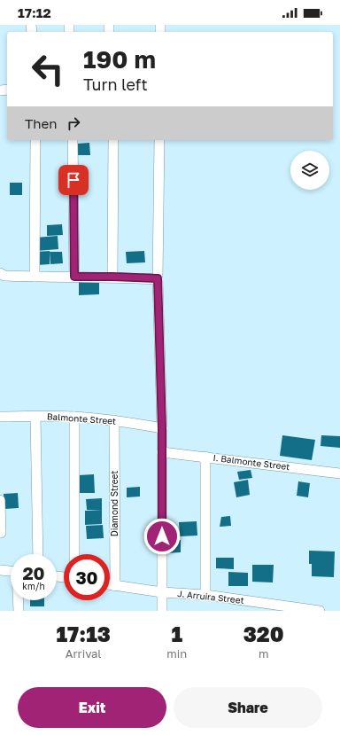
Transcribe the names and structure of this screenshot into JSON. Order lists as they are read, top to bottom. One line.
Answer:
{"streets":{"street":["Balmonte Street","I. Balmonte Street","Diamond Street","J. Arruira Street"]},"crossings":[["Balmonte Street","Diamond Street"],["Diamond Street","J. Arruira Street"]],"page":{"status":"17:12","turn":["190 m","Turn left"],"then":"Then","speed":"20 km/h","limit":"30","eta":["17:13","Arrival","1","min","320","m"],"buttons":["Exit","Share"]}}
